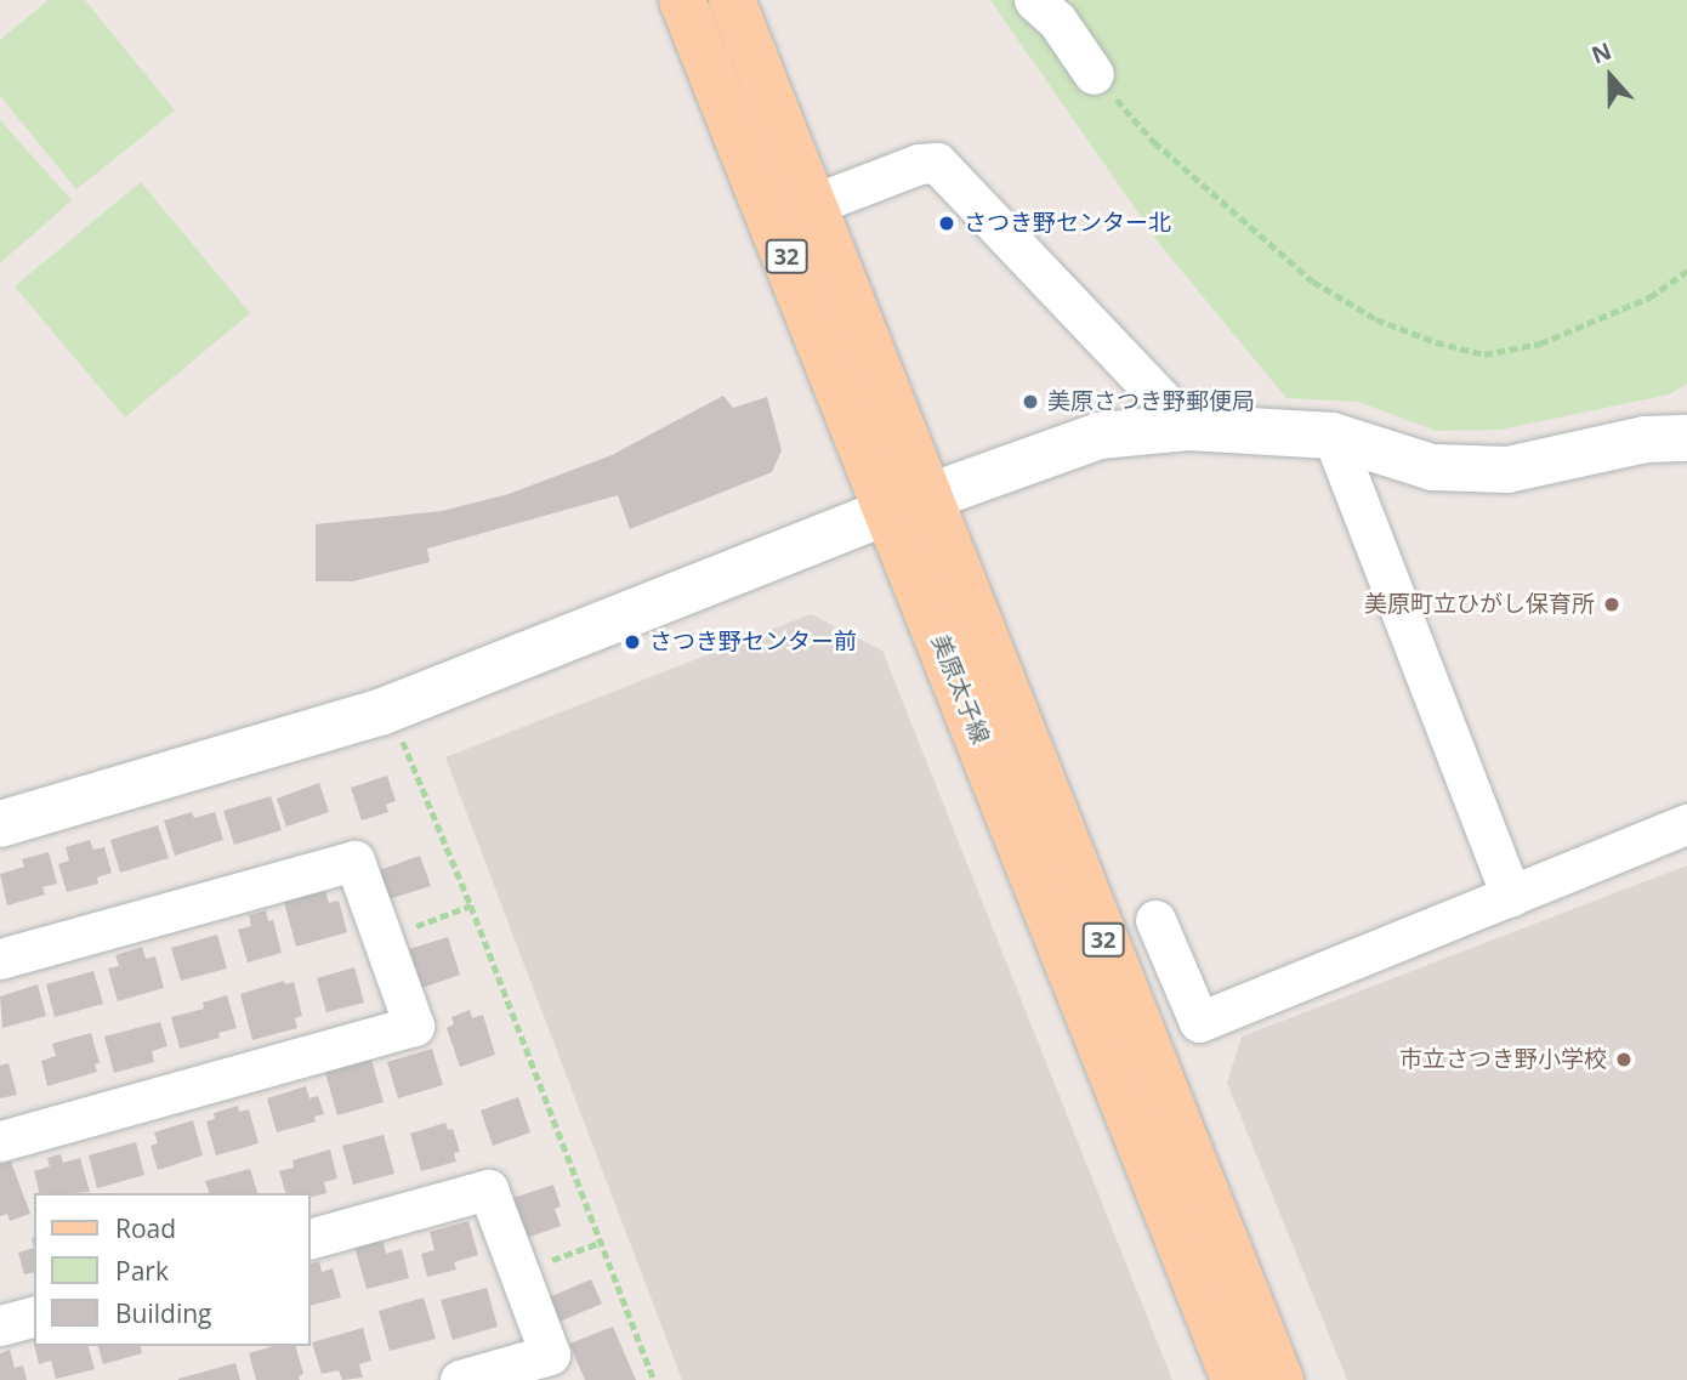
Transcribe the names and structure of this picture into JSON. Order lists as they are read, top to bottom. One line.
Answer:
{"streets":{"main road":["32","美原太子線"]},"places":["さつき野センター北","美原さつき野郵便局","美原町立ひがし保育所","さつき野センター前","市立さつき野小学校"],"legend":["Road","Park","Building"],"north":"top"}
